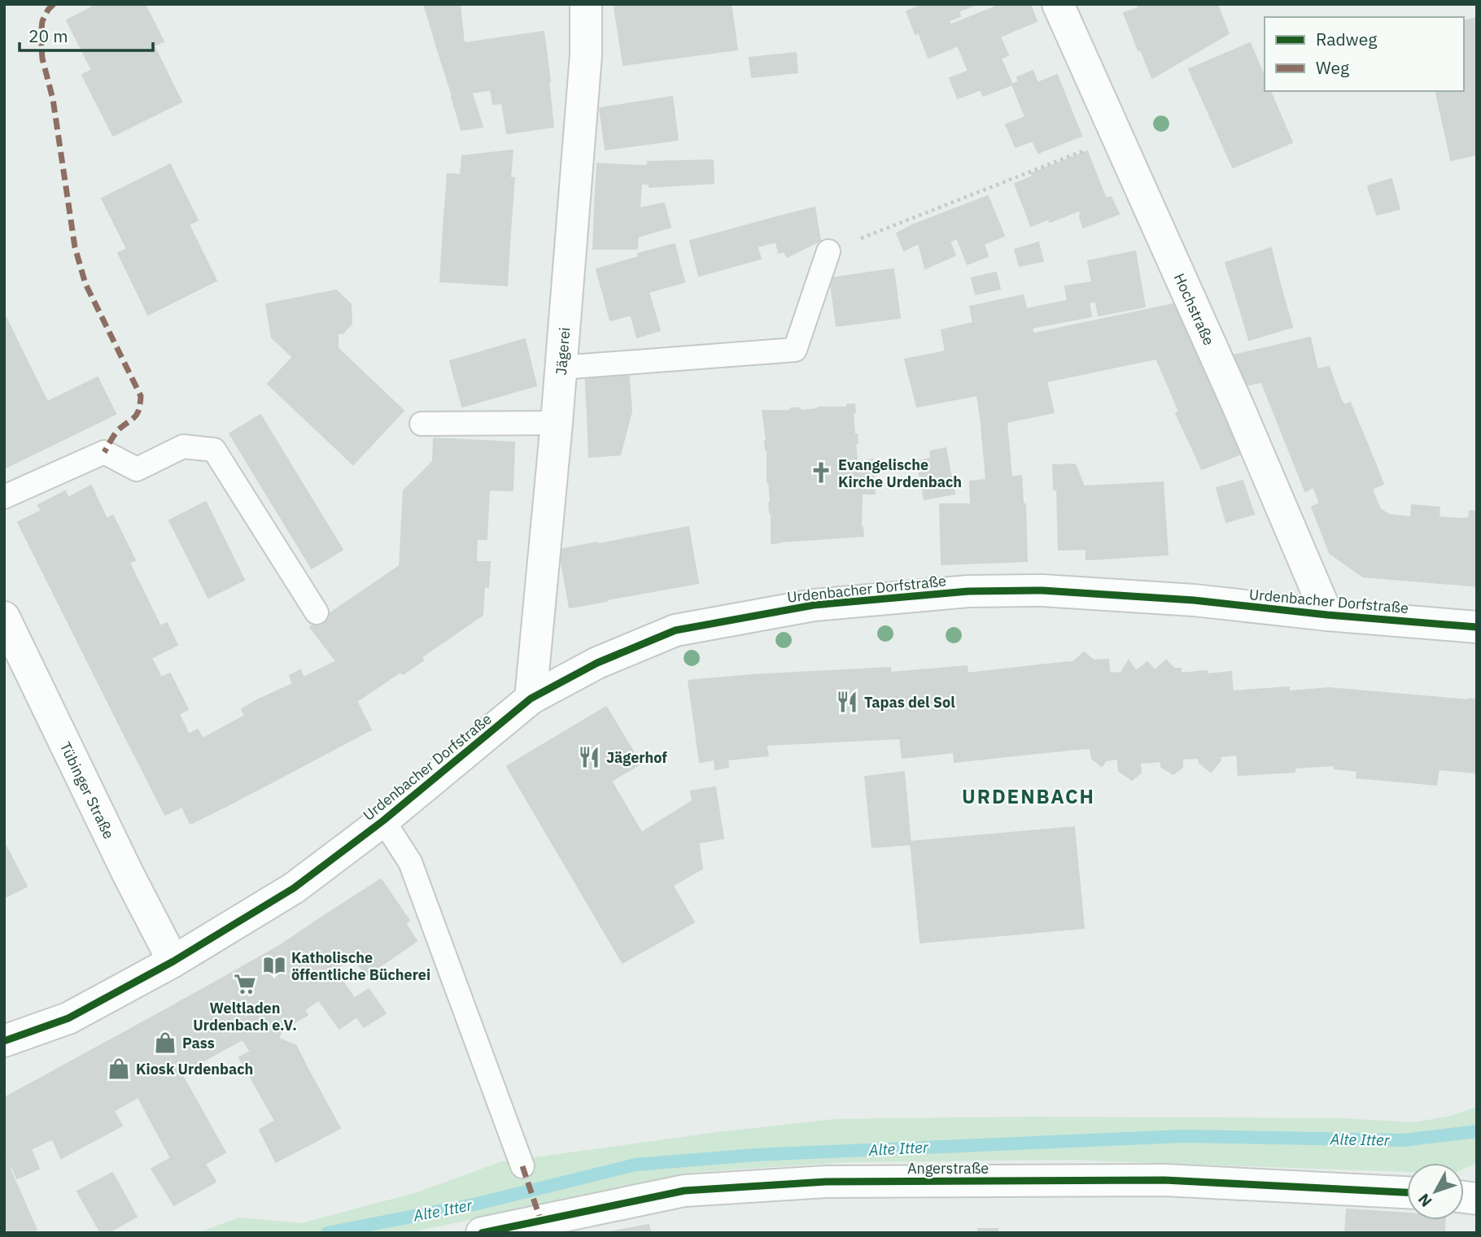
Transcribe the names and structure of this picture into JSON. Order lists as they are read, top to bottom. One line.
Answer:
{"streets":{"street":["Hochstraße","Jägerei","Urdenbacher Dorfstraße","Tübinger Straße","Angerstraße"]},"crossings":[["Hochstraße","Urdenbacher Dorfstraße"],["Jägerei","Urdenbacher Dorfstraße"],["Urdenbacher Dorfstraße","Tübinger Straße"]],"districts":["URDENBACH"],"water":["Alte Itter"],"places":{"church":["Evangelische Kirche Urdenbach"],"restaurant":["Tapas del Sol","Jägerhof"],"library":["Katholische öffentliche Bücherei"],"supermarket":["Weltladen Urdenbach e.V."],"shop":["Pass","Kiosk Urdenbach"]},"legend":["Radweg","Weg"],"scale_bar":"20 m","north":"bottom left"}
